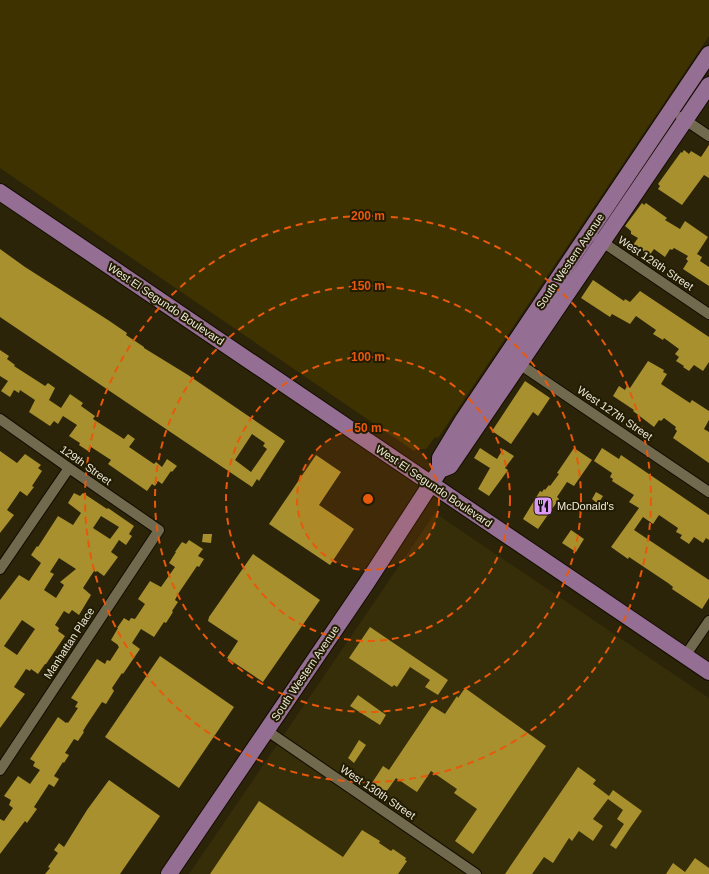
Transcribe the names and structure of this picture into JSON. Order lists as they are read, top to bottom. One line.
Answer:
{"streets":{"main road":["South Western Avenue","West El Segundo Boulevard"],"street":["West 126th Street","West 127th Street","129th Street","Manhattan Place","West 130th Street"]},"crossings":[["South Western Avenue","West 126th Street"],["South Western Avenue","West El Segundo Boulevard"],["South Western Avenue","West 127th Street"],["South Western Avenue","West 130th Street"],["129th Street","Manhattan Place"]],"places":{"restaurant":["McDonald's"]},"rings":["200 m","150 m","100 m","50 m"]}
